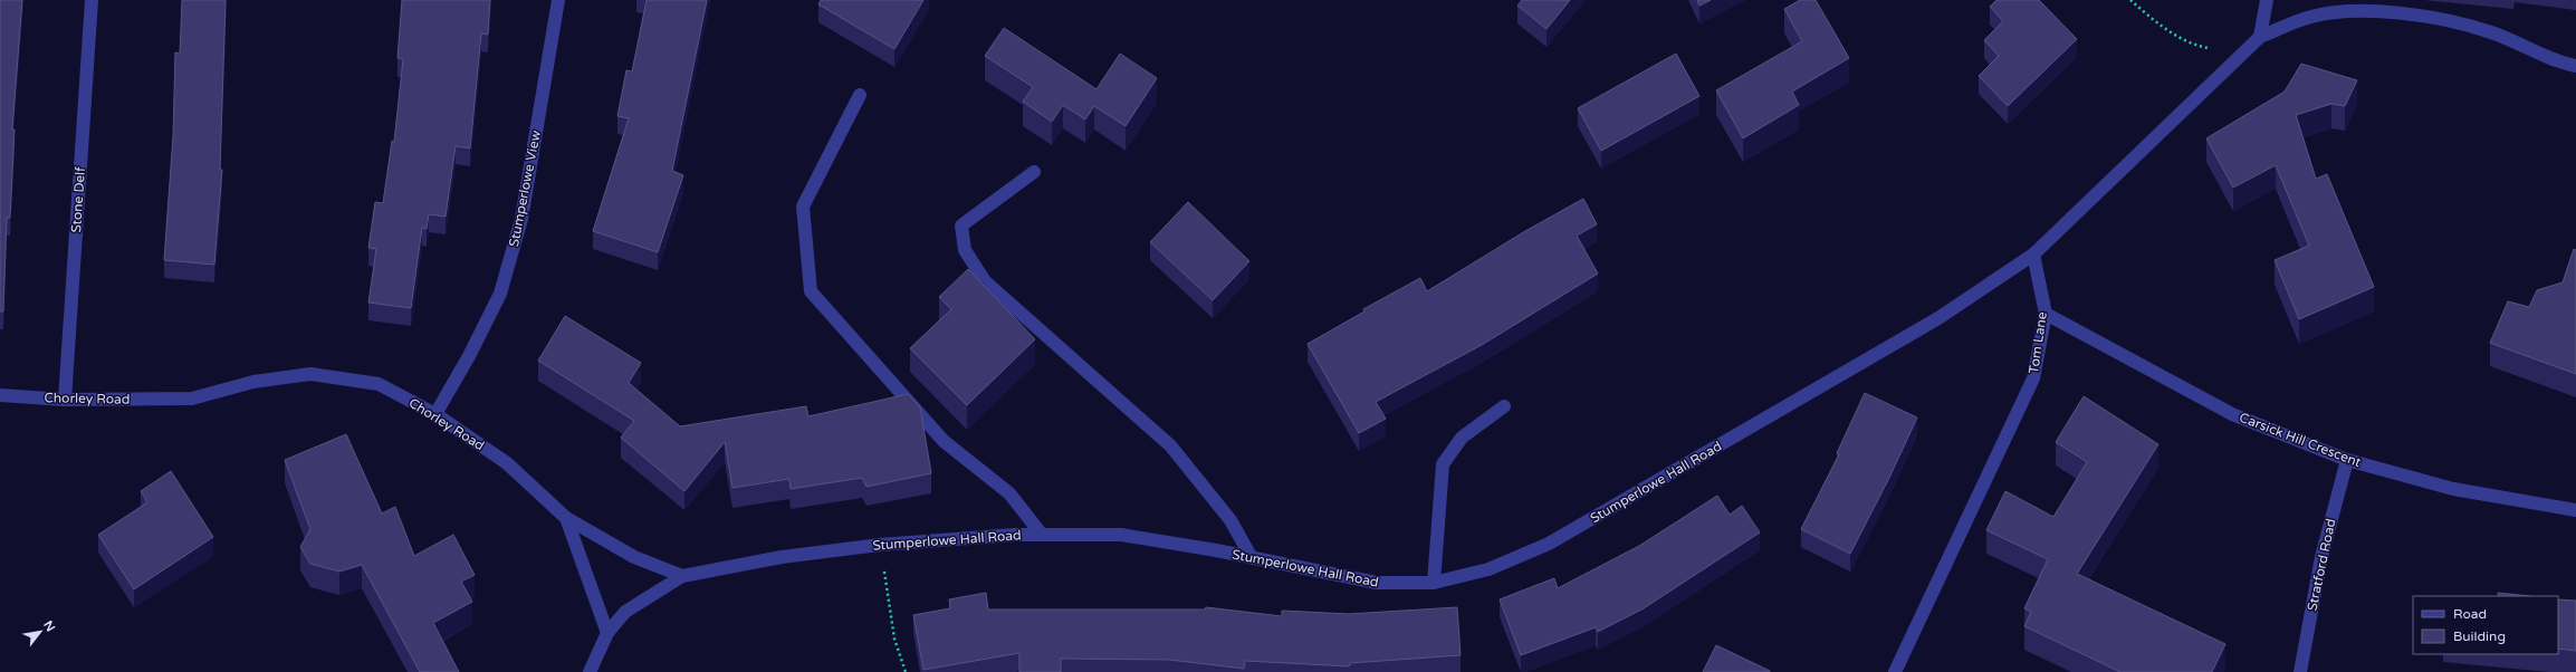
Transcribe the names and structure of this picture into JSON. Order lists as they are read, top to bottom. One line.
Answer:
{"streets":{"street":["Stumperlowe View","Stone Delf","Tom Lane","Chorley Road","Carsick Hill Crescent","Stumperlowe Hall Road","Stratford Road"]},"crossings":[["Stumperlowe View","Chorley Road"],["Stone Delf","Chorley Road"],["Tom Lane","Carsick Hill Crescent"],["Tom Lane","Stumperlowe Hall Road"],["Chorley Road","Stumperlowe Hall Road"],["Carsick Hill Crescent","Stratford Road"]],"legend":["Road","Building"],"north":"top right"}
